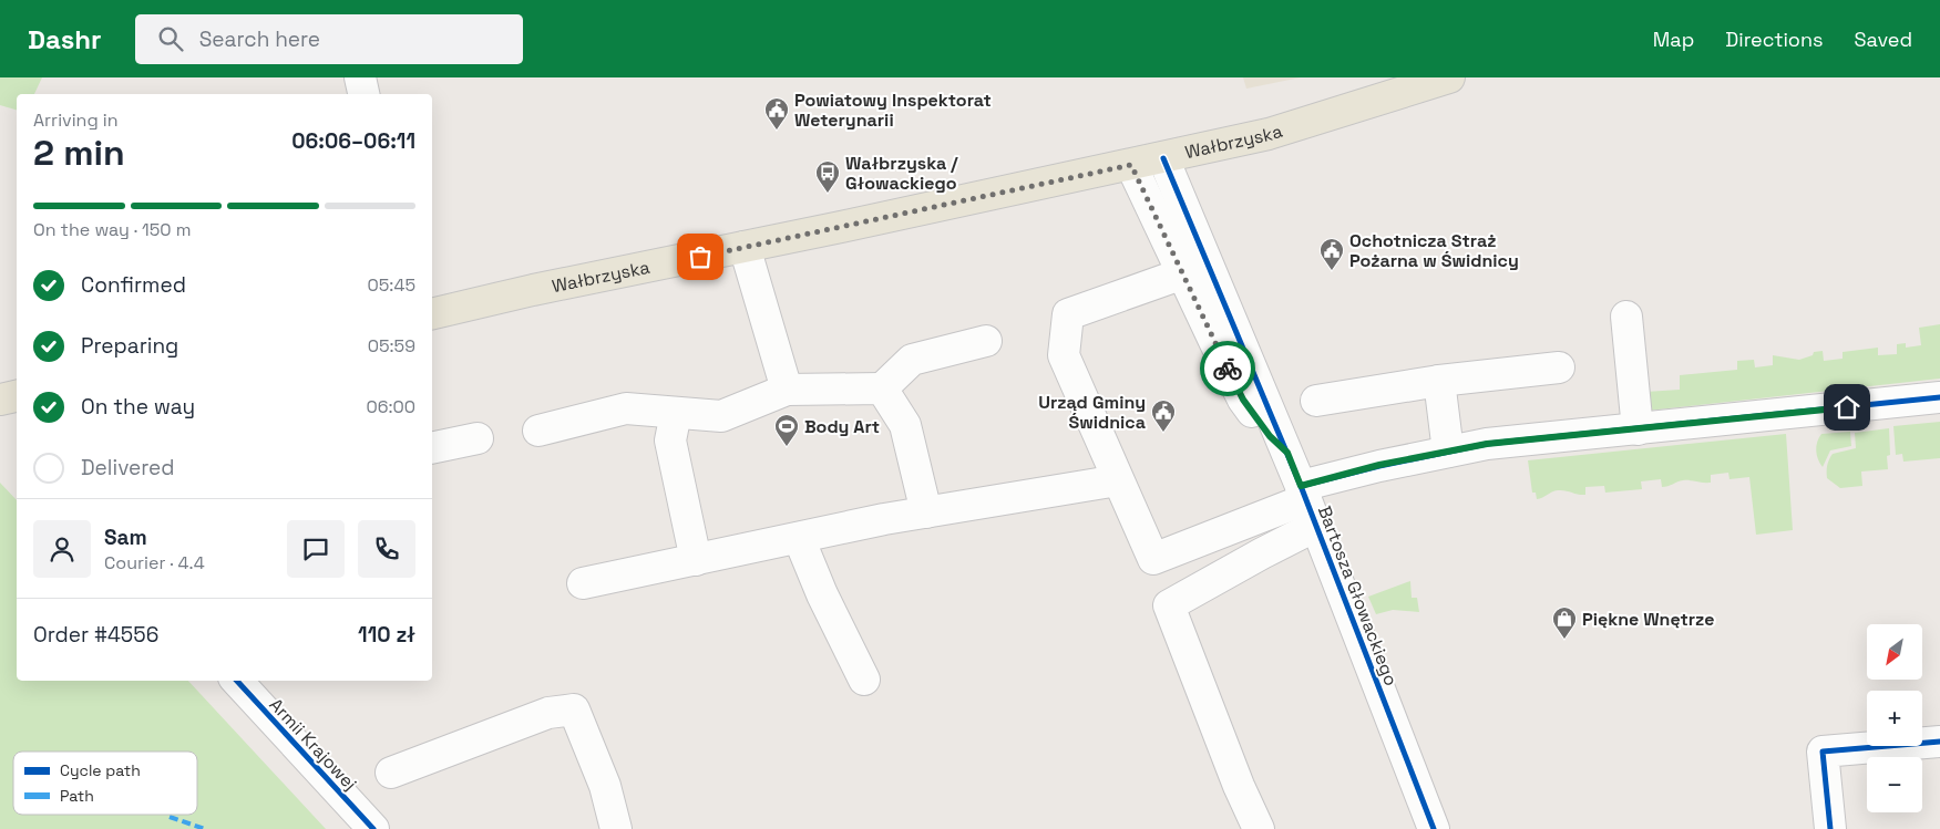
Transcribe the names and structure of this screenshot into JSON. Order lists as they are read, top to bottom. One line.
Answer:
{"streets":{"main road":["Wałbrzyska"],"street":["Bartosza Głowackiego","Armii Krajowej"]},"crossings":[["Wałbrzyska","Bartosza Głowackiego"]],"places":{"public building":["Powiatowy Inspektorat Weterynarii","Ochotnicza Straż Pożarna w Świdnicy","Urząd Gminy Świdnica"],"bus stop":["Wałbrzyska / Głowackiego"],"sports":["Body Art"],"shop":["Piękne Wnętrze"]},"legend":["Cycle path","Path"],"north":"bottom left","page":{"header":"Dashr","search":"Search here","nav":["Map","Directions","Saved"],"heading":["2 min","Arriving in","06:06–06:11"],"panel":["Sam","Courier · 4.4","Order #4556","110 zł"],"bar":"On the way · 150 m","list":[["Confirmed","05:45"],["Preparing","05:59"],["On the way","06:00"],"Delivered"],"map_buttons":["+","−"]}}
